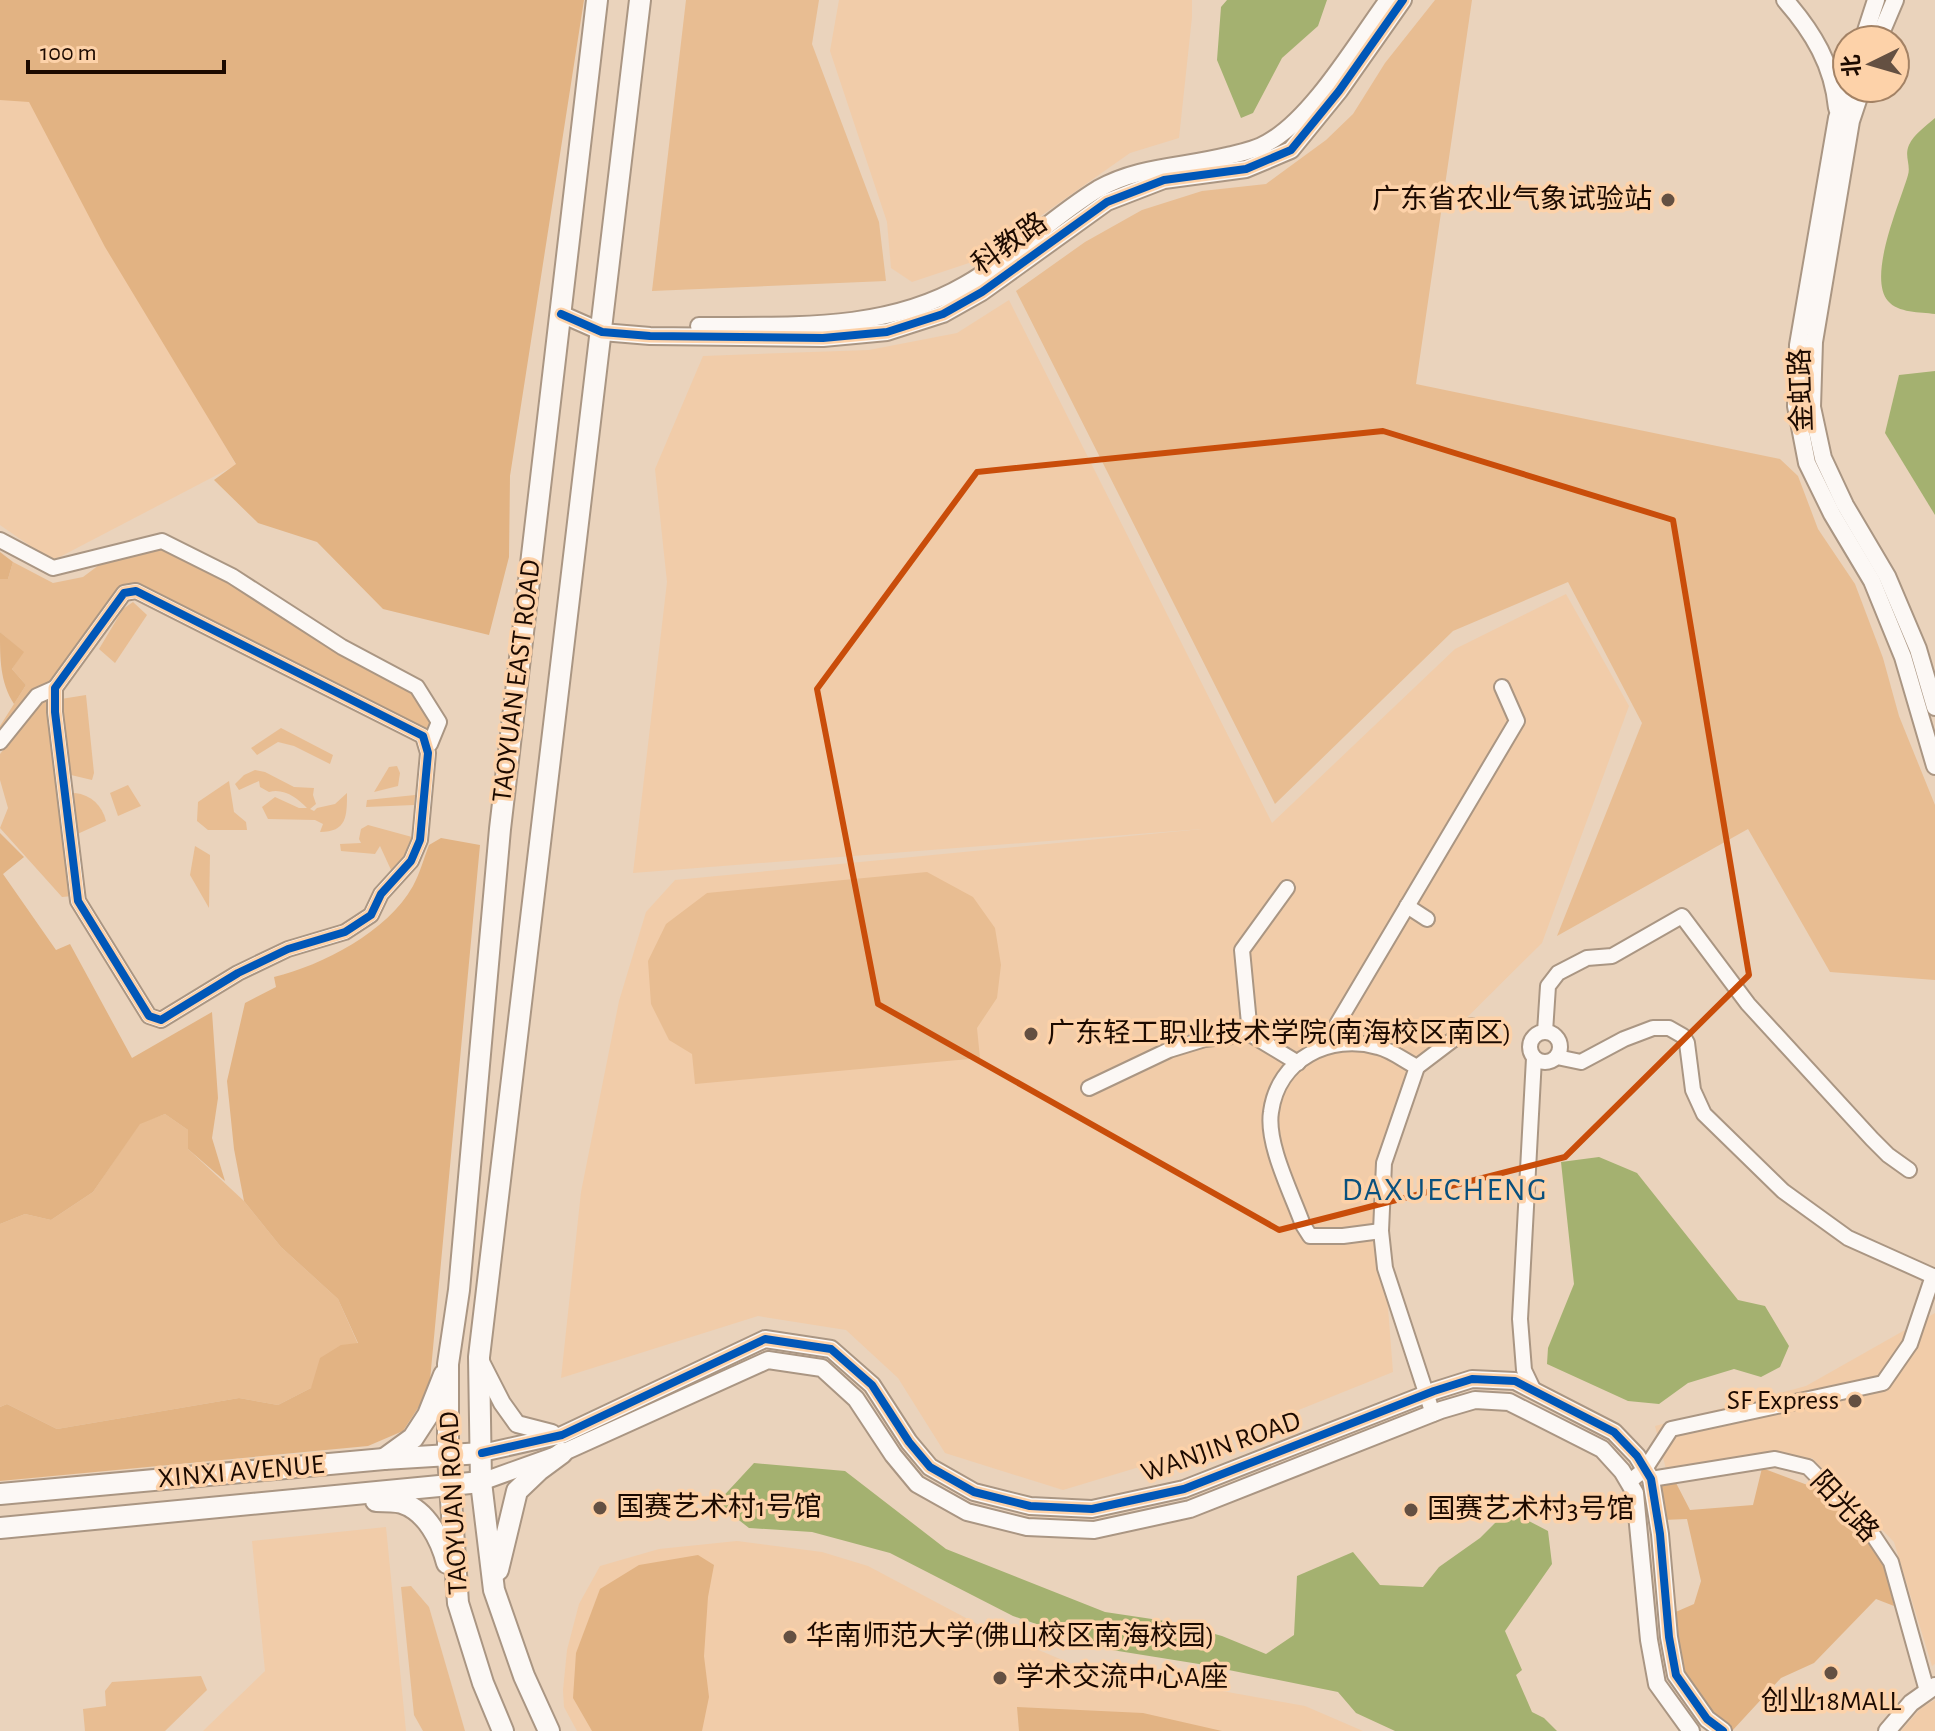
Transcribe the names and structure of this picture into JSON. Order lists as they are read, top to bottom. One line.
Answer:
{"streets":{"main road":["TAOYUAN EAST ROAD","XINXI AVENUE","TAOYUAN ROAD"],"street":["科教路","金虹路","WANJIN ROAD","阳光路"]},"crossings":[["科教路","TAOYUAN EAST ROAD"],["TAOYUAN EAST ROAD","TAOYUAN ROAD"],["WANJIN ROAD","XINXI AVENUE"],["WANJIN ROAD","TAOYUAN ROAD"],["WANJIN ROAD","阳光路"],["XINXI AVENUE","TAOYUAN ROAD"]],"districts":["DAXUECHENG"],"places":["广东省农业气象试验站","广东轻工职业技术学院(南海校区南区)","SF Express","国赛艺术村1号馆","国赛艺术村3号馆","华南师范大学(佛山校区南海校园)","创业18MALL","学术交流中心A座"],"scale_bar":"100 m","north":"left"}
